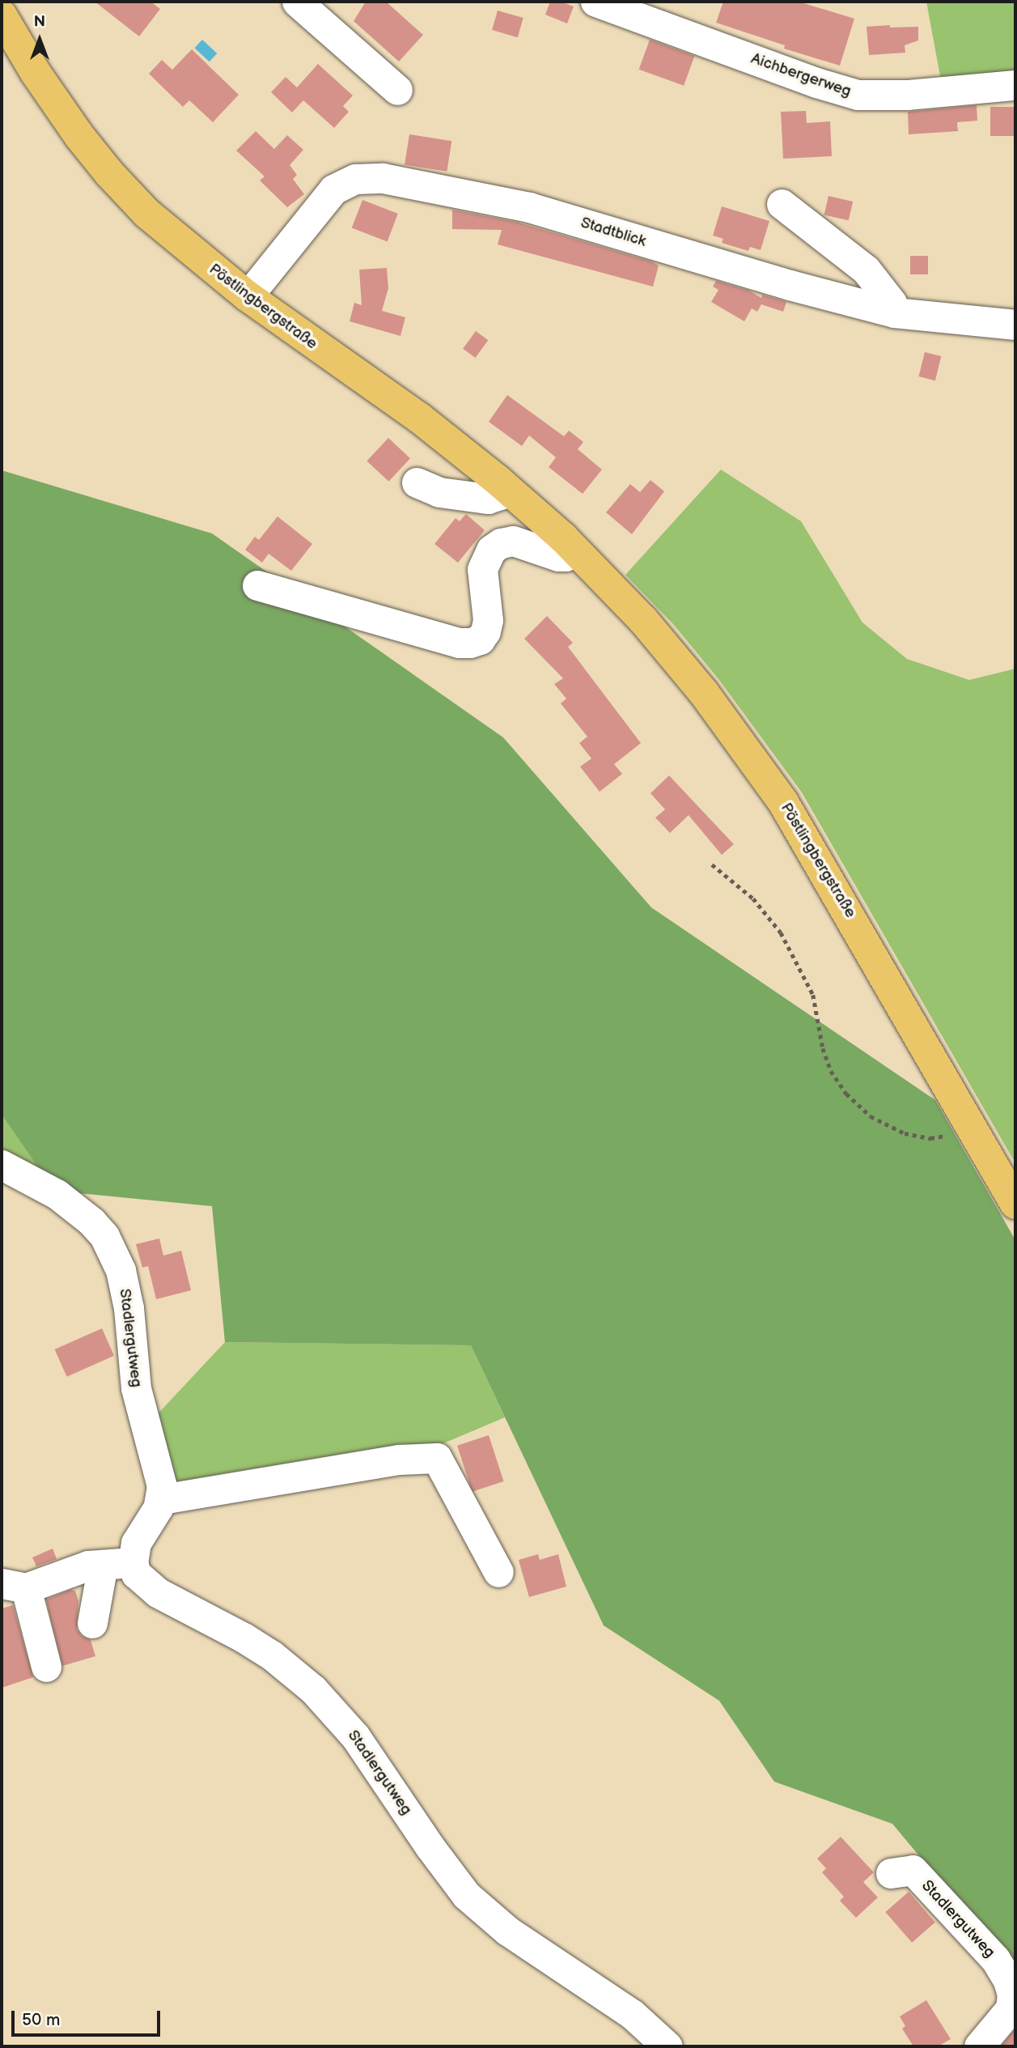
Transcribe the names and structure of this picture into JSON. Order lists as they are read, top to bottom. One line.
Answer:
{"streets":{"main road":["Pöstlingbergstraße"],"street":["Aichbergerweg","Stadtblick","Stadlergutweg"]},"crossings":[["Stadtblick","Pöstlingbergstraße"]],"scale_bar":"50 m","north":"top"}
